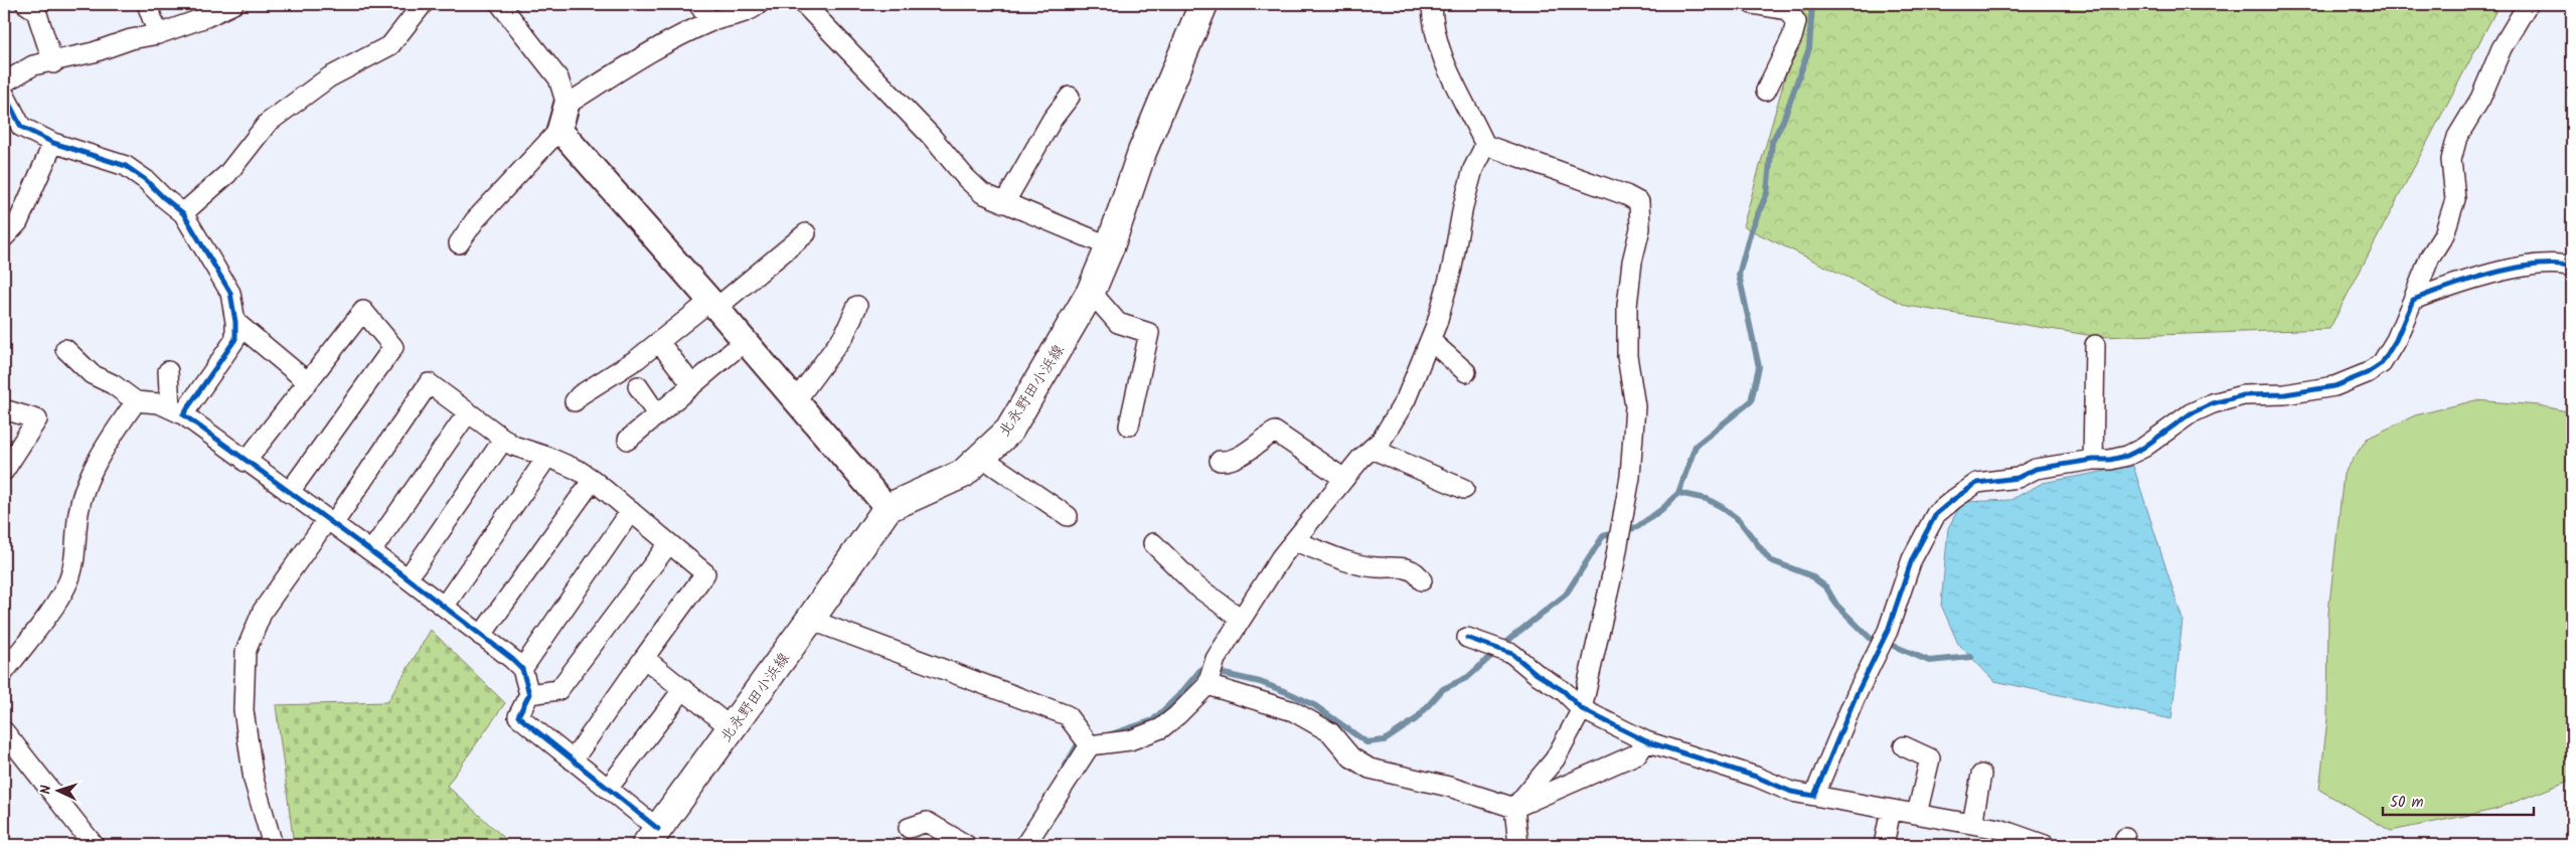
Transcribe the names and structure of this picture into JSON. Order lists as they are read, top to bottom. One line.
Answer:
{"streets":{"main road":["北永野田小浜線"]},"scale_bar":"50 m","north":"left"}
